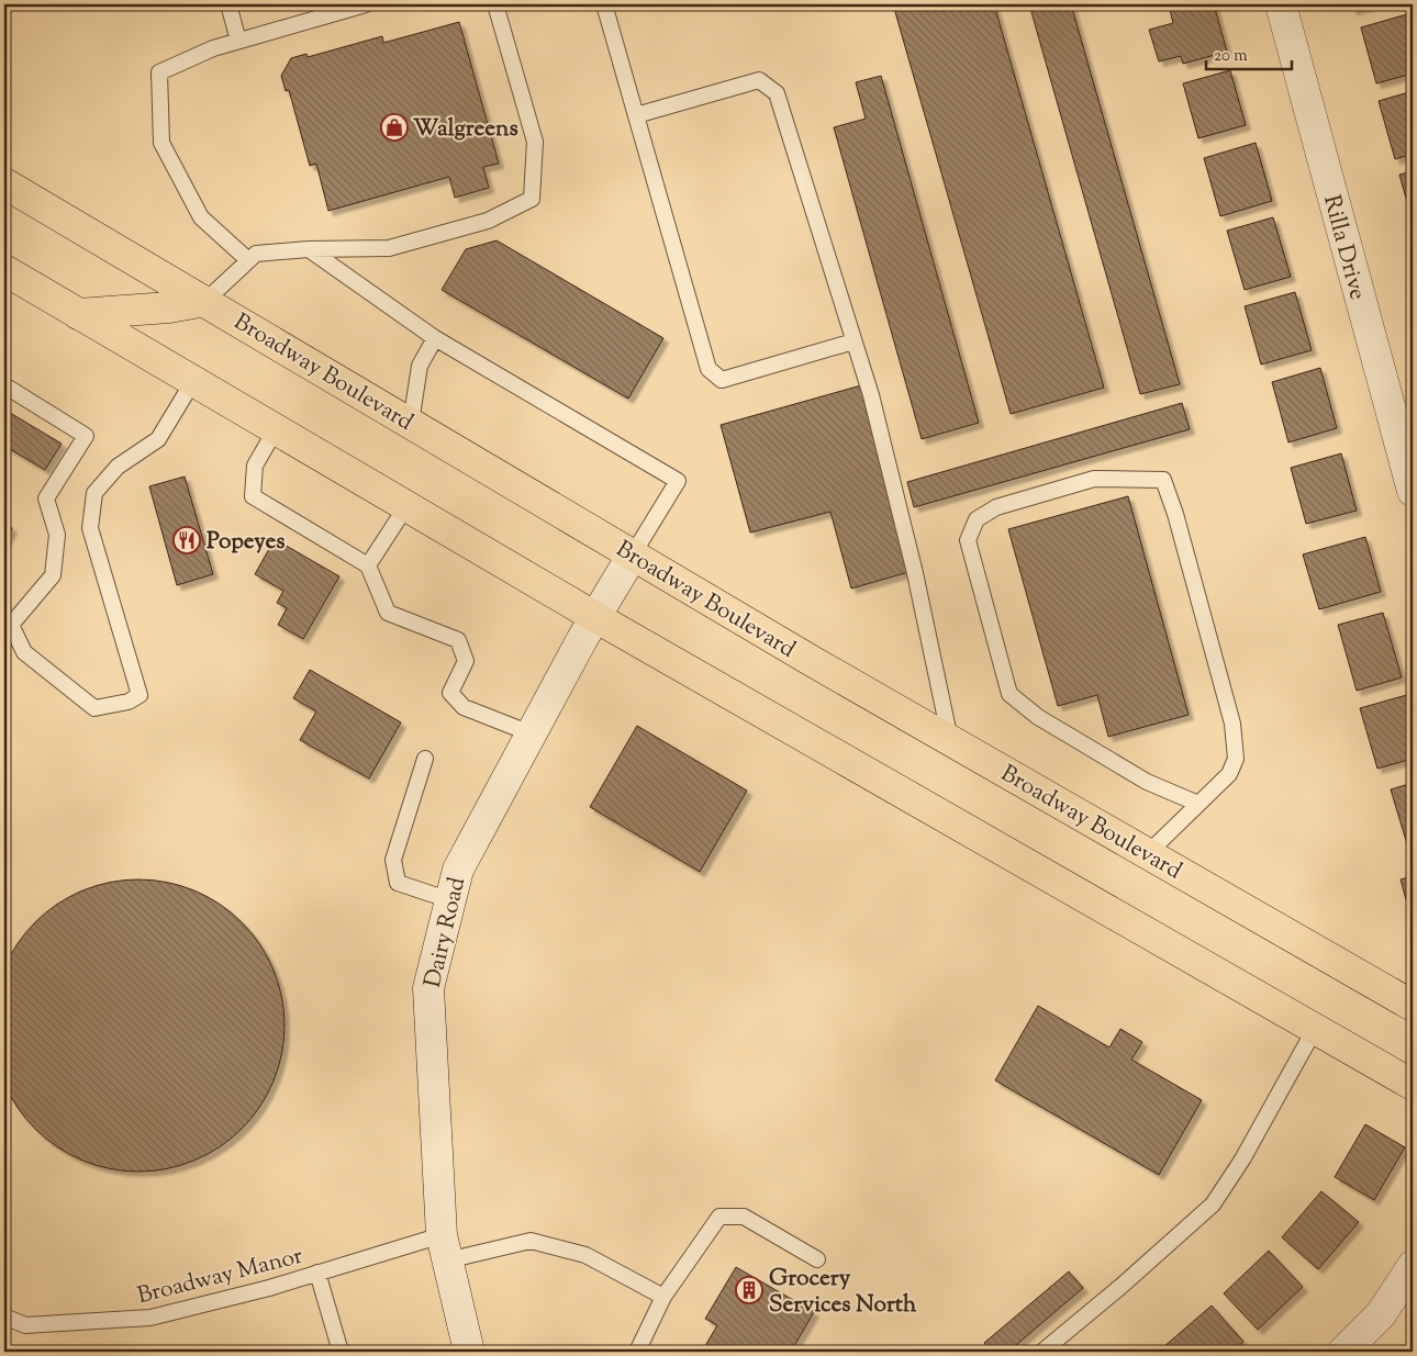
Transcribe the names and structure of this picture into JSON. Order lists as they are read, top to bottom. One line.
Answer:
{"streets":{"main road":["Broadway Boulevard"],"street":["Rilla Drive","Dairy Road"],"lane":["Broadway Manor"]},"crossings":[["Broadway Boulevard","Dairy Road"],["Dairy Road","Broadway Manor"]],"places":{"shop":["Walgreens"],"restaurant":["Popeyes"],"building":["Grocery Services North"]},"scale_bar":"20 m"}
